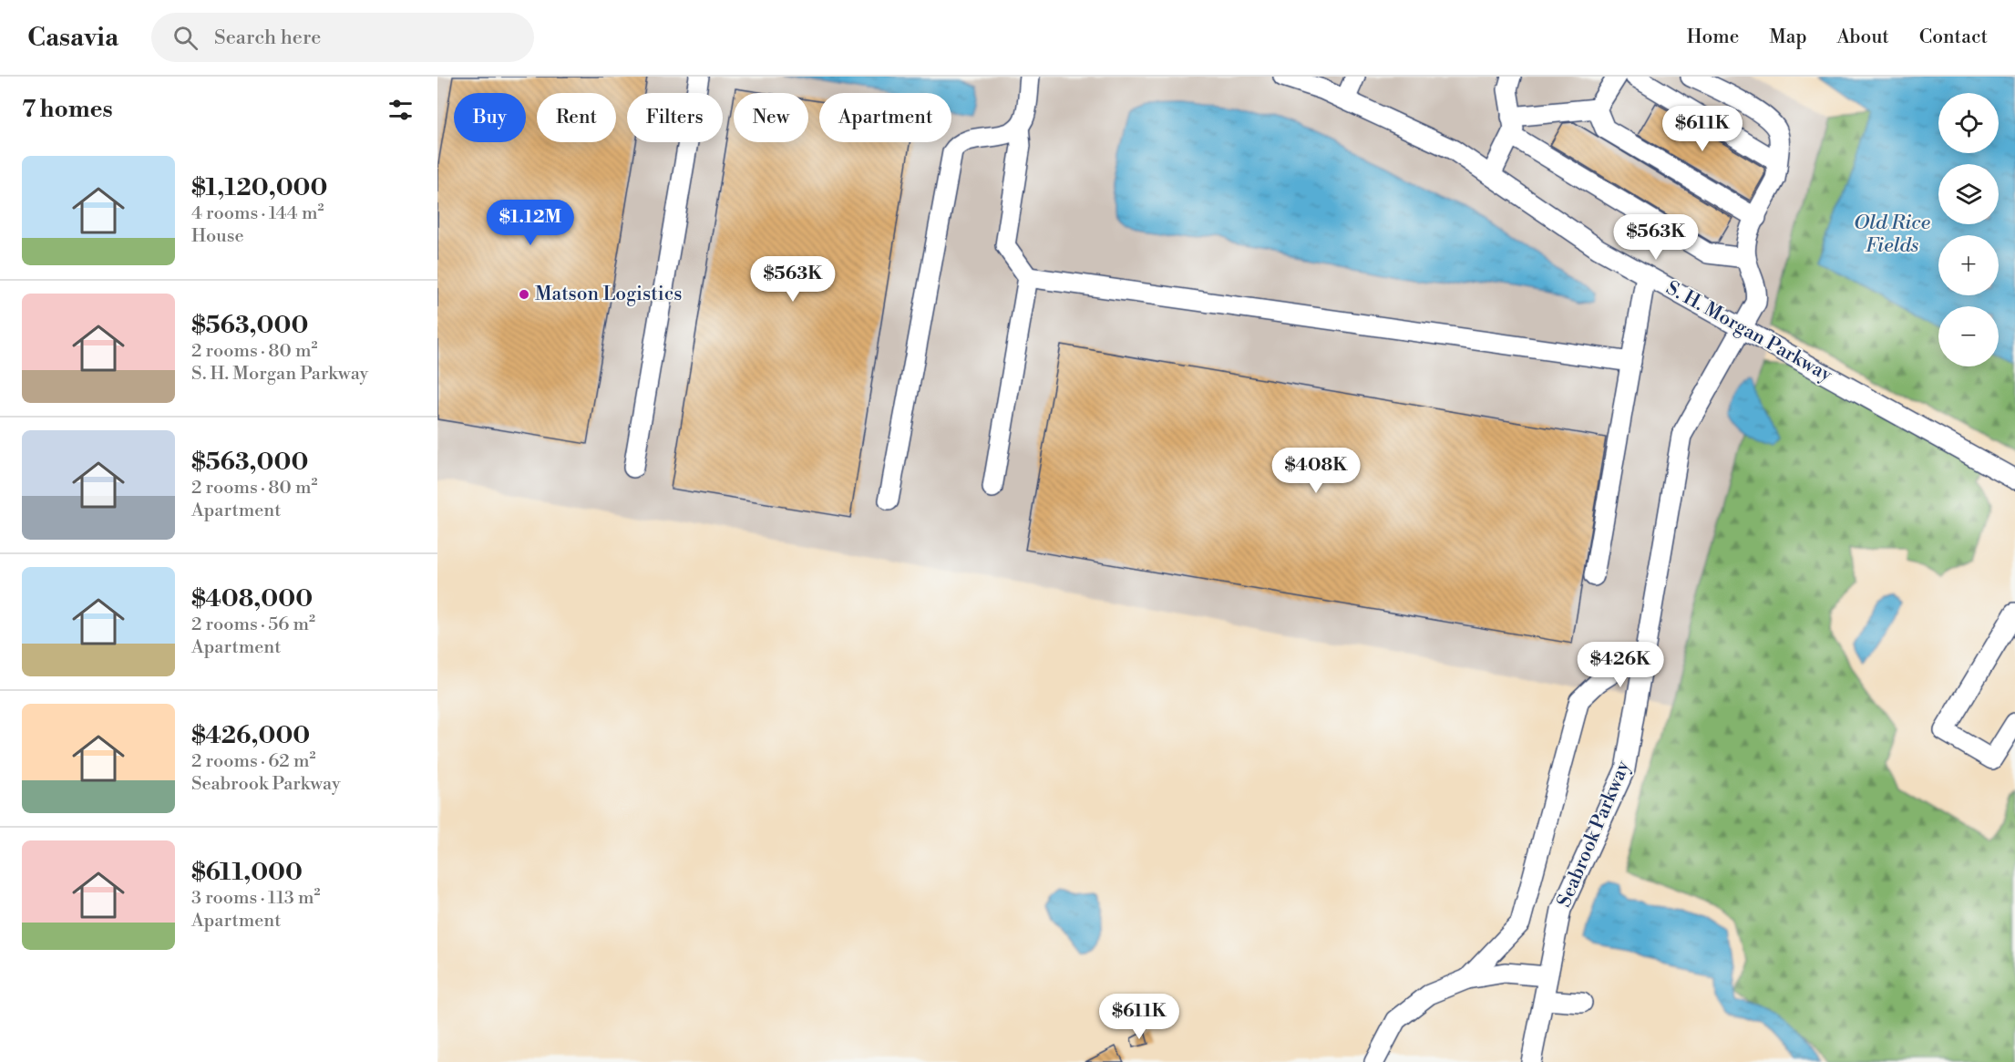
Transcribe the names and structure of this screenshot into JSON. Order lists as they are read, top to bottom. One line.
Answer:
{"streets":{"street":["S. H. Morgan Parkway","Seabrook Parkway"]},"crossings":[["S. H. Morgan Parkway","Seabrook Parkway"]],"water":["Old Rice Fields"],"places":["Matson Logistics"],"page":{"header":"Casavia","search":"Search here","nav":["Home","Map","About","Contact"],"heading":"7 homes","map_buttons":["+","−"],"chip":["Buy","Rent","Filters","New","Apartment"],"price":["$611K","$1.12M","$563K","$563K","$408K","$426K","$611K"],"list":[{"name":"$1,120,000","note":"4 rooms · 144 m² · House"},{"name":"$563,000","note":"2 rooms · 80 m² · S. H. Morgan Parkway"},{"name":"$563,000","note":"2 rooms · 80 m² · Apartment"},{"name":"$408,000","note":"2 rooms · 56 m² · Apartment"},{"name":"$426,000","note":"2 rooms · 62 m² · Seabrook Parkway"},{"name":"$611,000","note":"3 rooms · 113 m² · Apartment"}]}}
